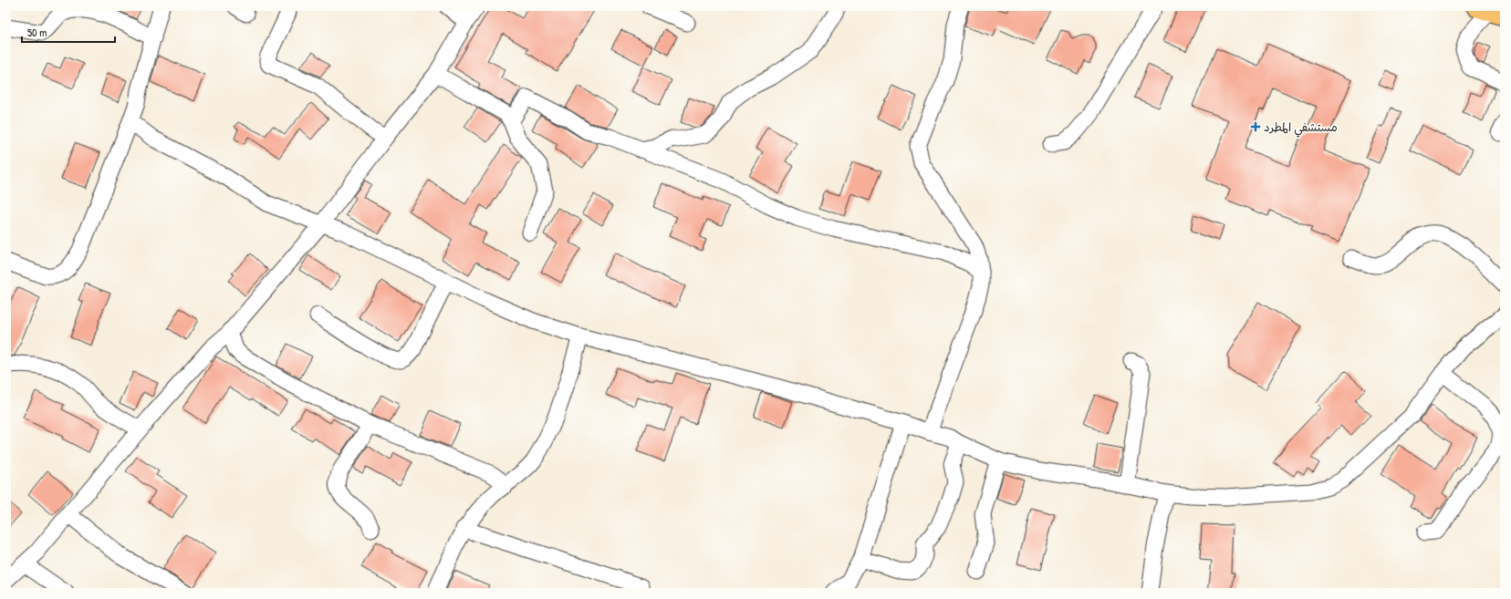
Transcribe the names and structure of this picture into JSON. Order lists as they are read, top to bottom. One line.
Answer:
{"places":{"health":["مستشفي المطرد"]},"scale_bar":"50 m"}
